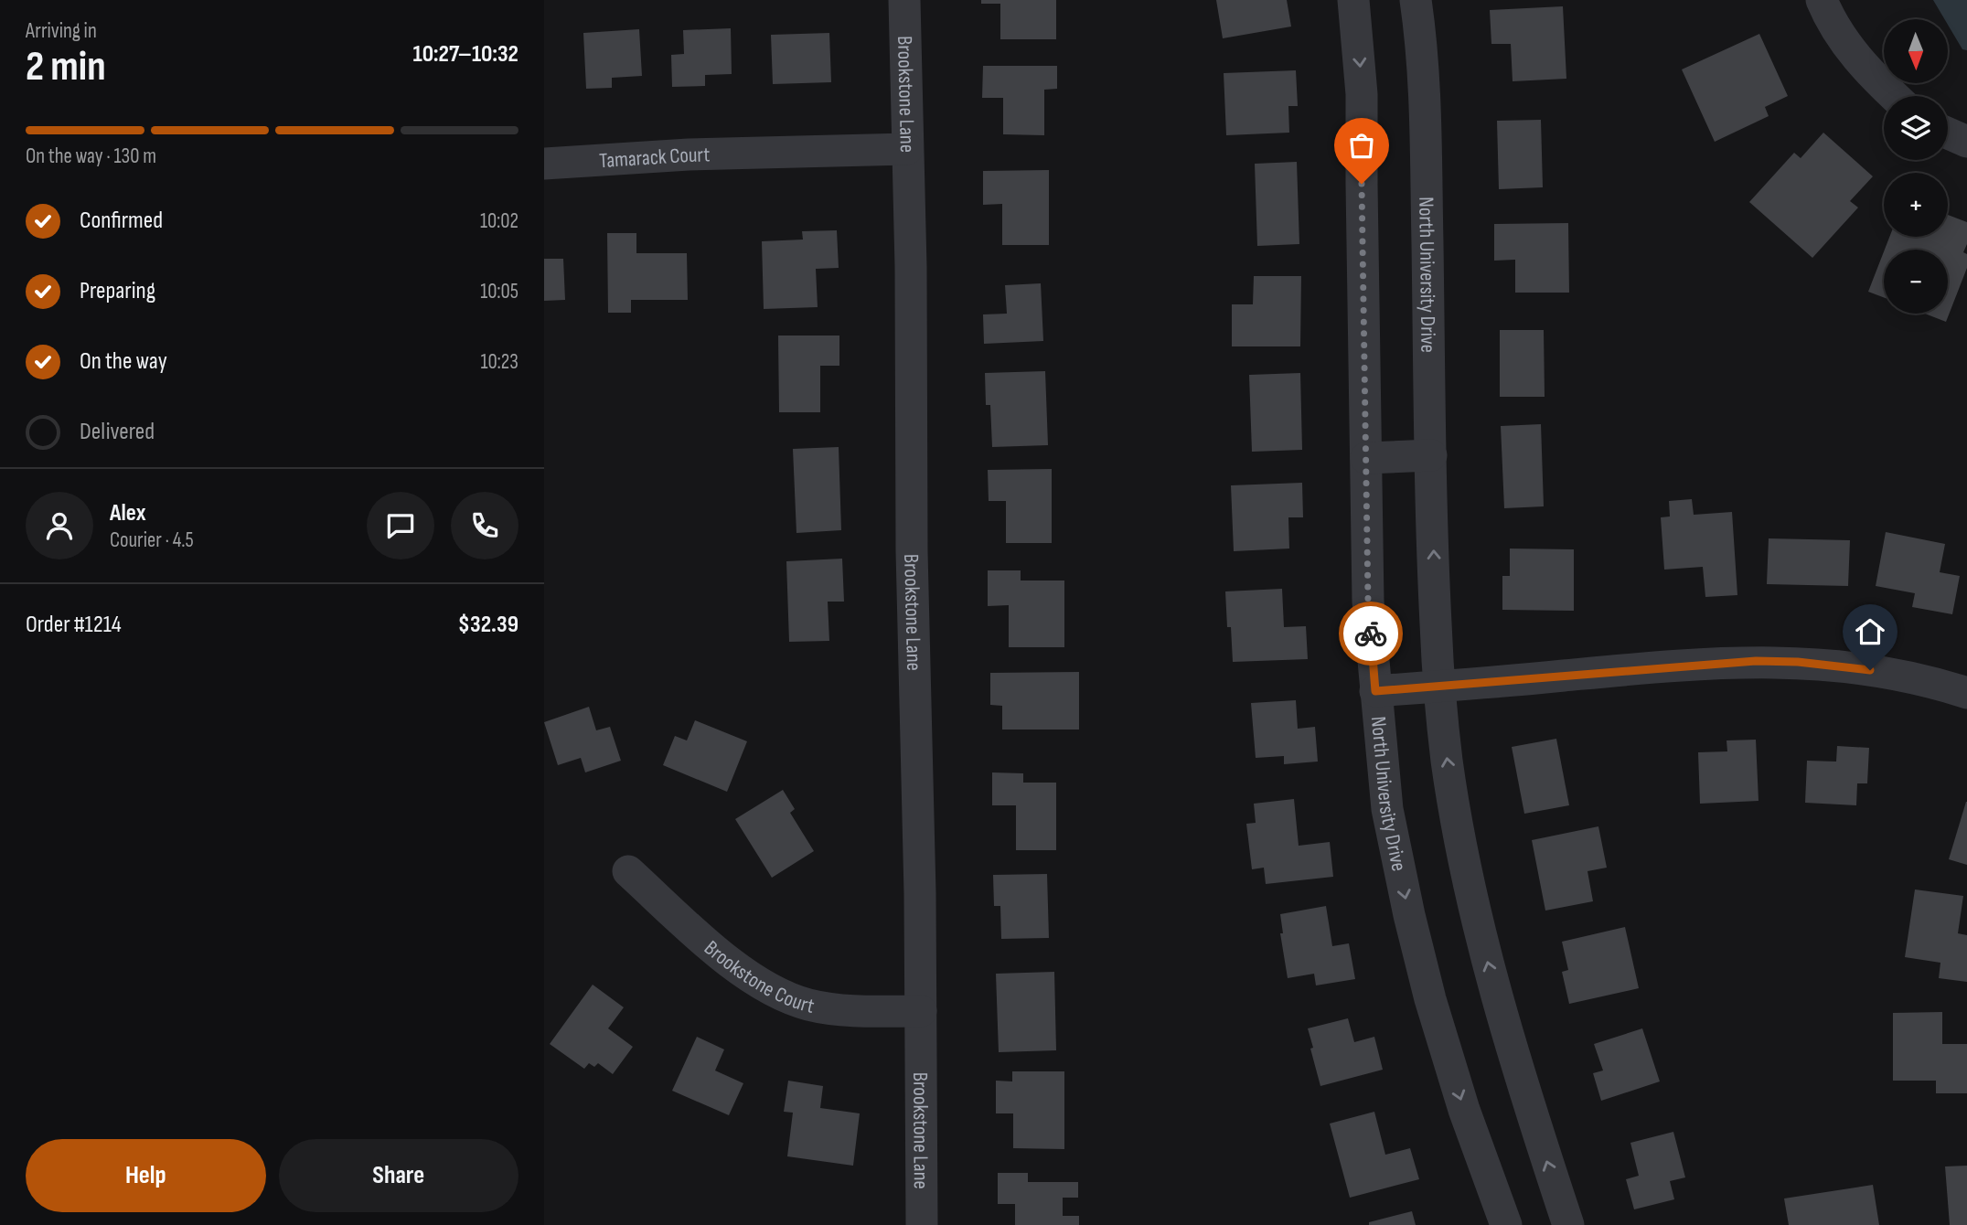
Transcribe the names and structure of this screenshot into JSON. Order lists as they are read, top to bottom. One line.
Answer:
{"streets":{"street":["Brookstone Lane","Tamarack Court","North University Drive","Brookstone Court"]},"crossings":[["Brookstone Lane","Tamarack Court"],["Brookstone Lane","Brookstone Court"]],"north":"bottom","page":{"heading":["2 min","Arriving in","10:27–10:32"],"panel":["Alex","Courier · 4.5","Order #1214","$32.39"],"map_buttons":["+","−"],"bar":"On the way · 130 m","list":[["Confirmed","10:02"],["Preparing","10:05"],["On the way","10:23"],"Delivered"],"buttons":["Help","Share"]}}
